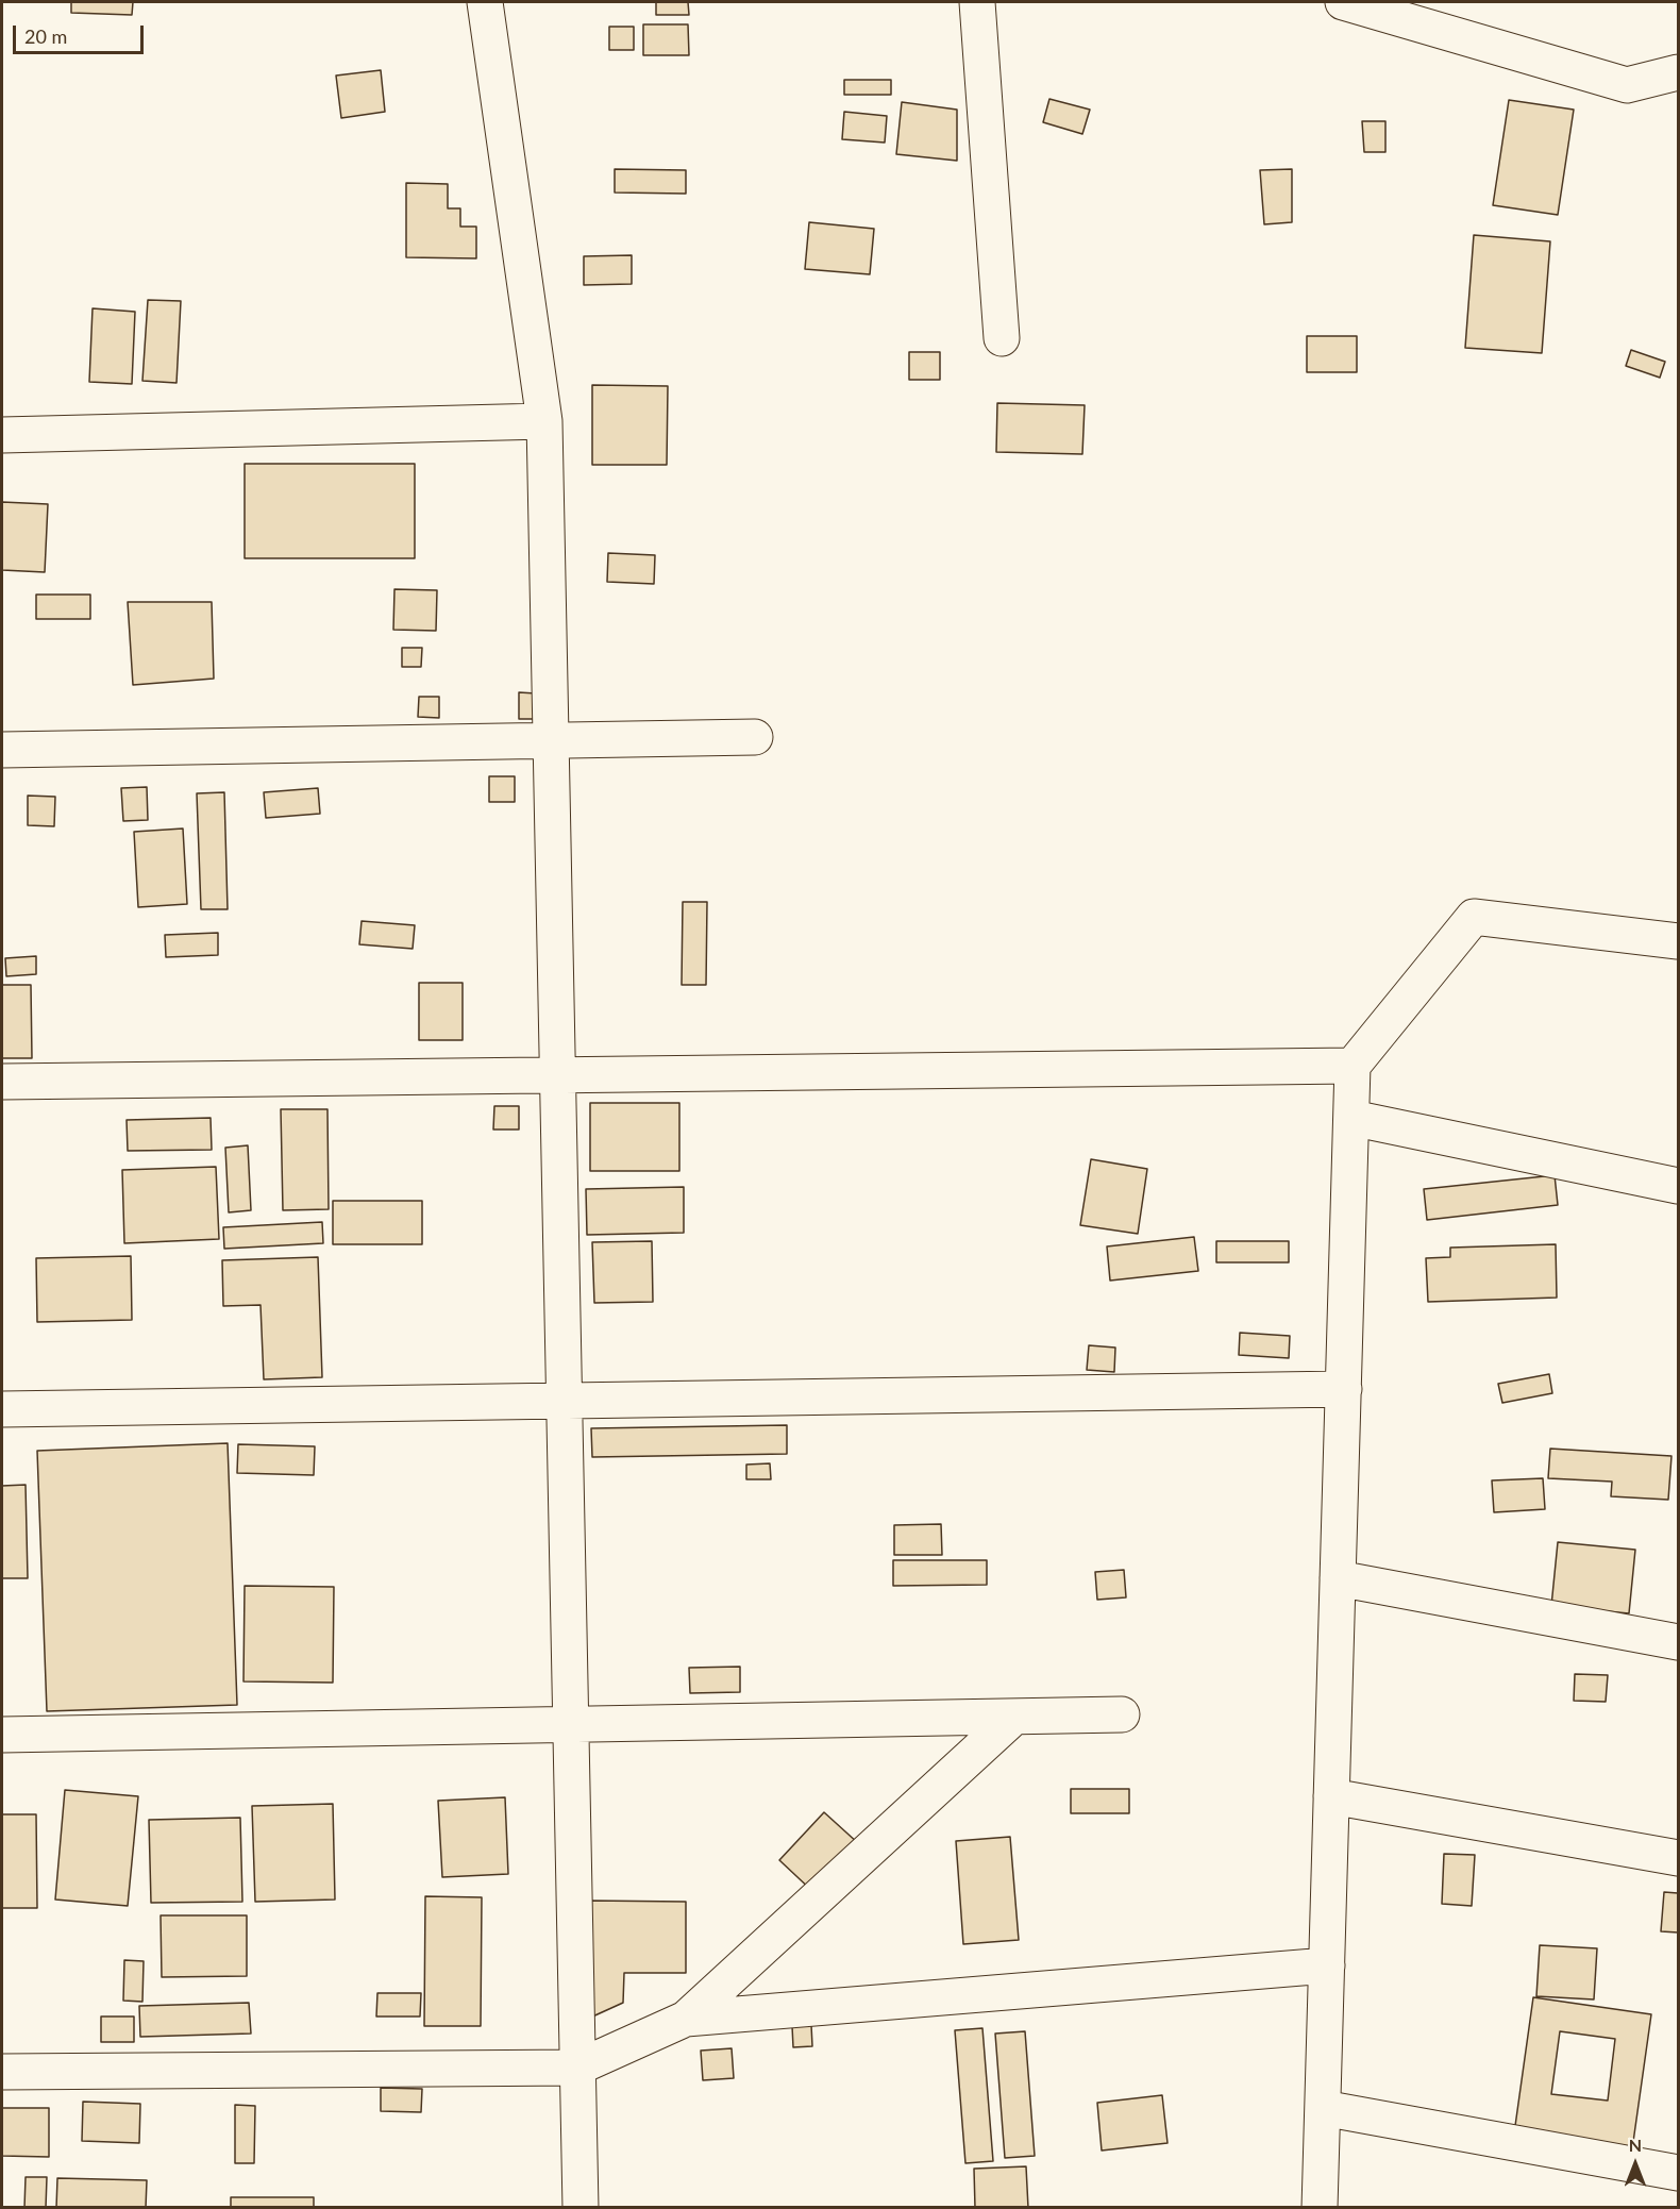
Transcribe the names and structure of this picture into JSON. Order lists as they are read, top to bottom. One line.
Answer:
{"scale_bar":"20 m","north":"top"}
